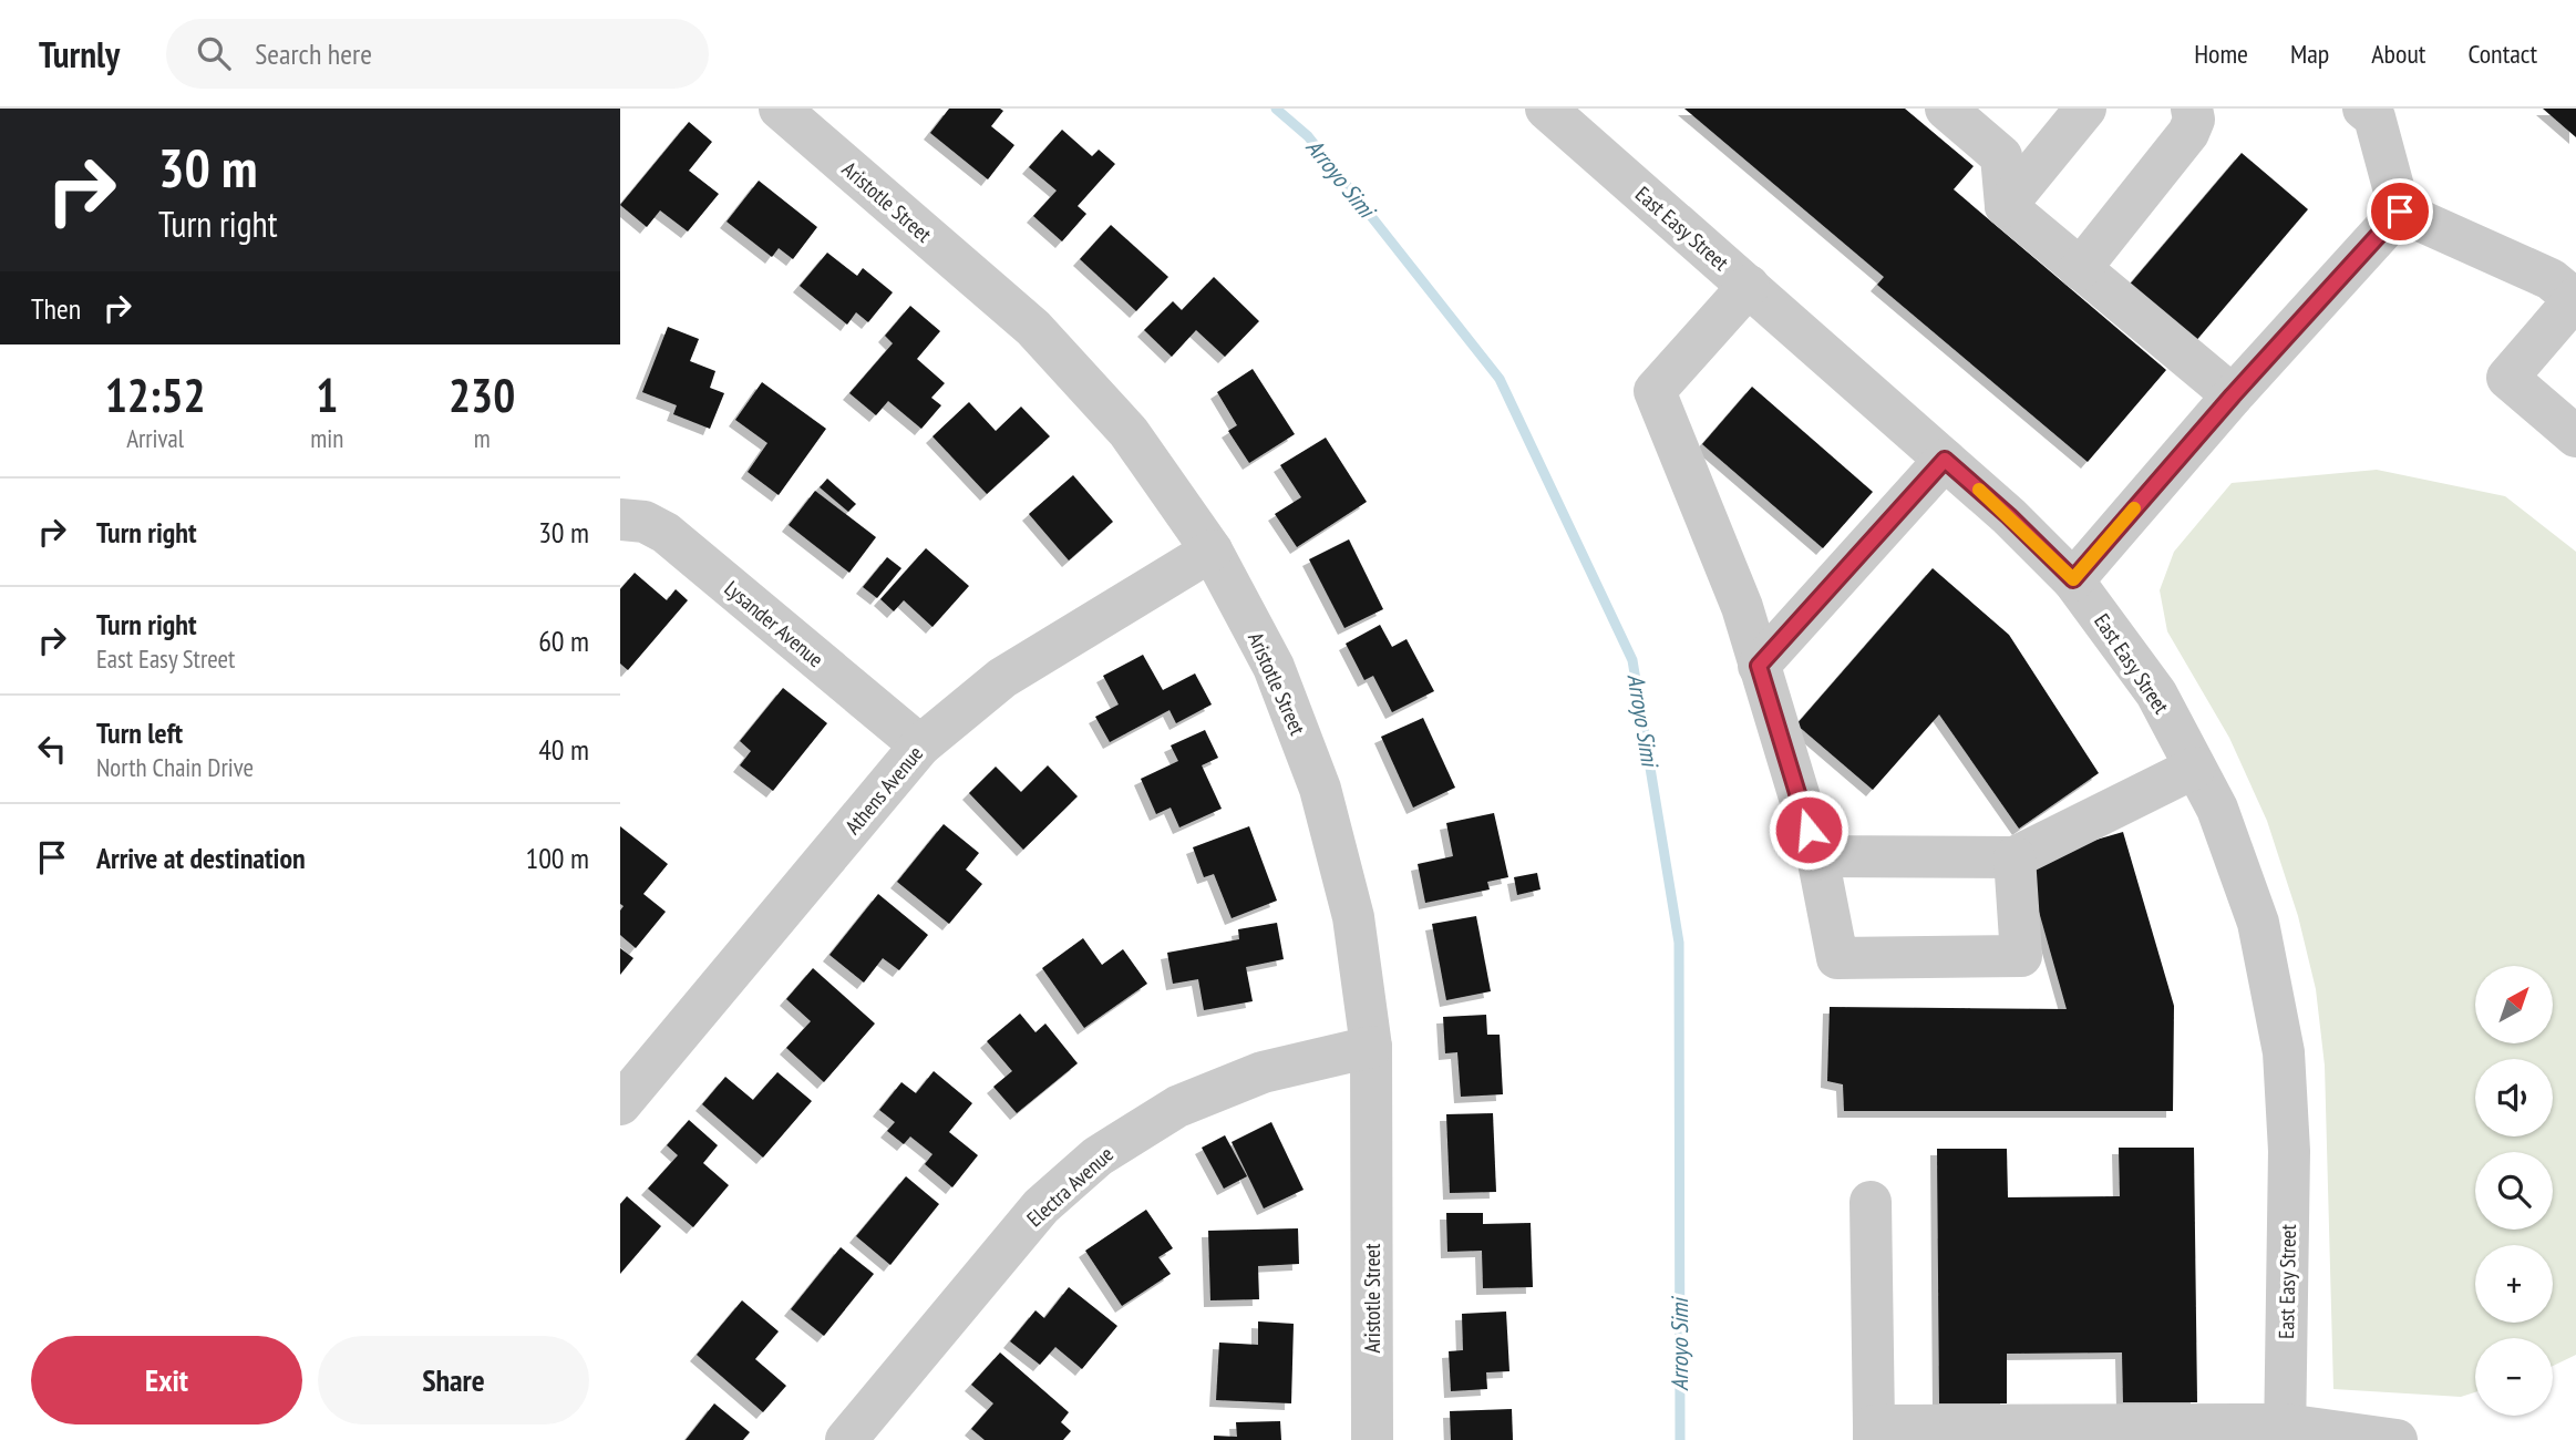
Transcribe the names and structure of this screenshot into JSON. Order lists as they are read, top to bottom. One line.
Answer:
{"streets":{"street":["Aristotle Street","East Easy Street","Lysander Avenue","Athens Avenue","Electra Avenue"]},"crossings":[["Aristotle Street","Athens Avenue"],["Aristotle Street","Electra Avenue"],["Lysander Avenue","Athens Avenue"]],"water":["Arroyo Simi"],"north":"top right","page":{"header":"Turnly","search":"Search here","nav":["Home","Map","About","Contact"],"turn":["30 m","Turn right"],"then":"Then","eta":["12:52","Arrival","1","min","230","m"],"list":[{"name":"Turn right","value":"30 m"},{"name":"Turn right","note":"East Easy Street","value":"60 m"},{"name":"Turn left","note":"North Chain Drive","value":"40 m"},{"name":"Arrive at destination","value":"100 m"}],"map_buttons":["+","−"],"buttons":["Exit","Share"]}}
